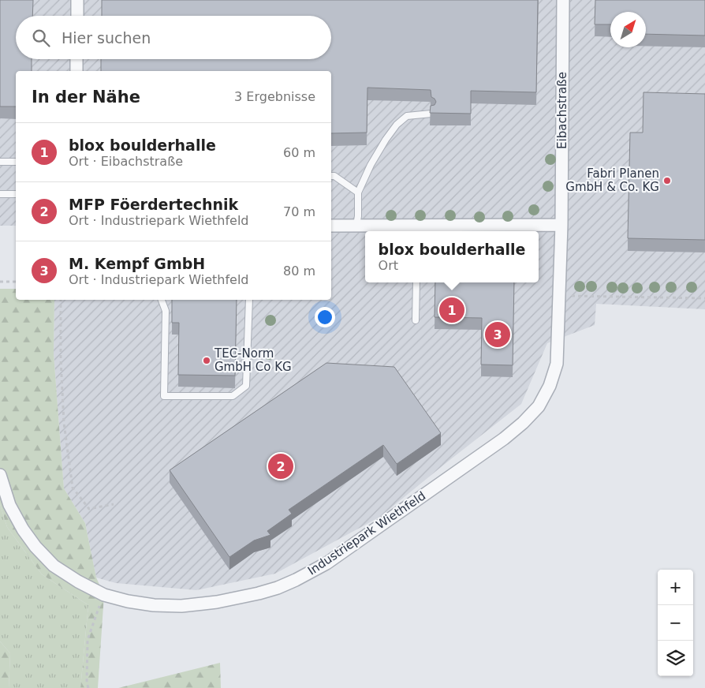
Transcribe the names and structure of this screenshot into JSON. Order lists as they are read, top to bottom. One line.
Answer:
{"streets":{"street":["Eibachstraße","Industriepark Wiethfeld"]},"crossings":[["Eibachstraße","Industriepark Wiethfeld"]],"places":["Fabri Planen GmbH & Co. KG","TEC-Norm GmbH Co KG"],"north":"top right","page":{"search":"Hier suchen","heading":["In der Nähe","3 Ergebnisse"],"list":[{"mark":"1","name":"blox boulderhalle","note":"Ort · Eibachstraße","value":"60 m"},{"mark":"2","name":"MFP Föerdertechnik","note":"Ort · Industriepark Wiethfeld","value":"70 m"},{"mark":"3","name":"M. Kempf GmbH","note":"Ort · Industriepark Wiethfeld","value":"80 m"}],"popup":["blox boulderhalle","Ort"],"pins":["1","3","2"],"map_buttons":["+","−"]}}
